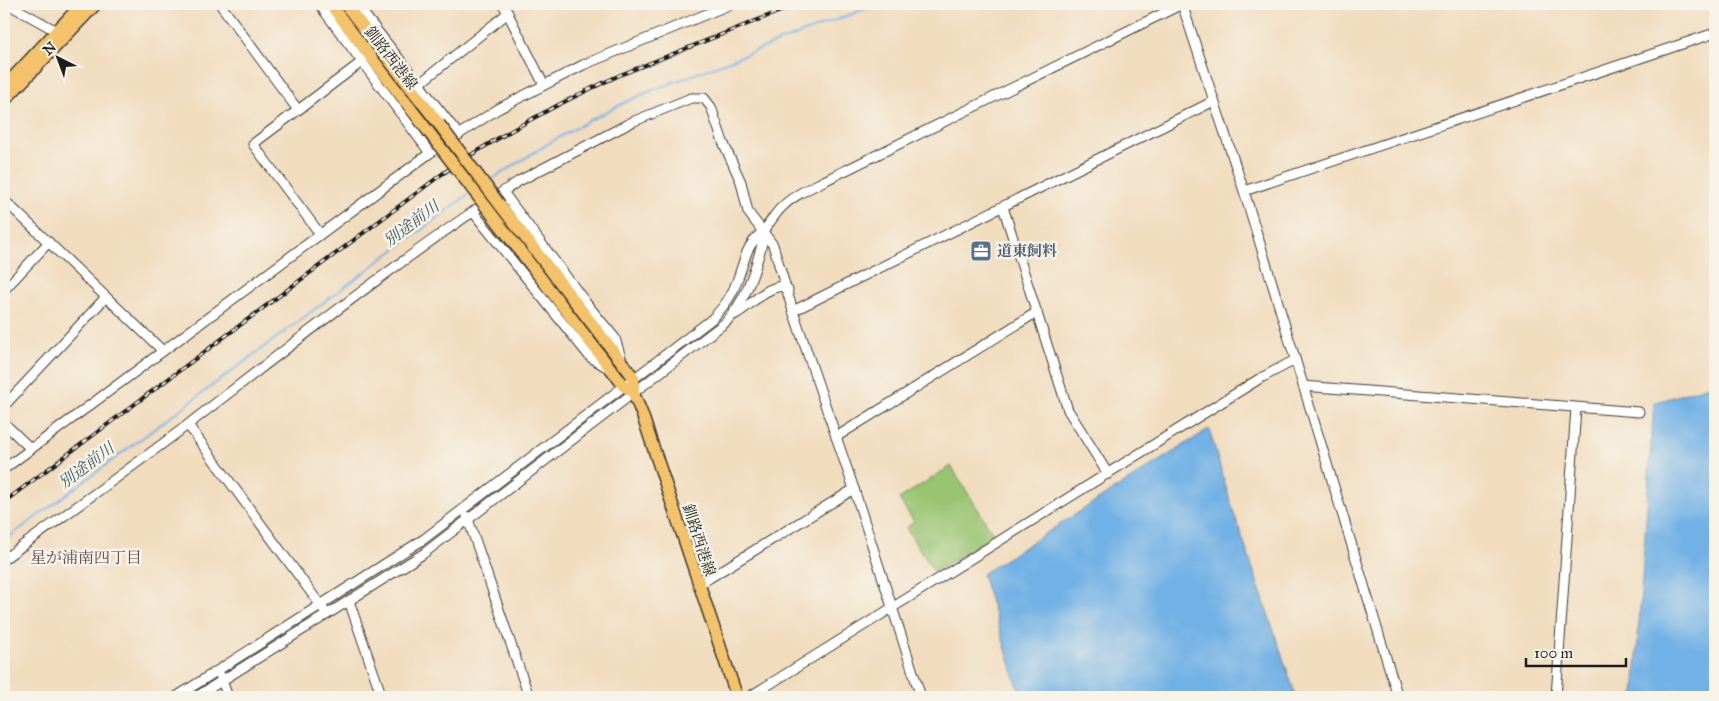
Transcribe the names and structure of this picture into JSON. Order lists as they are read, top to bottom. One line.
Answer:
{"streets":{"main road":["釧路西港線"]},"districts":["星が浦南四丁目"],"water":["別途前川"],"places":{"office":["道東飼料"]},"scale_bar":"100 m","north":"top left"}
